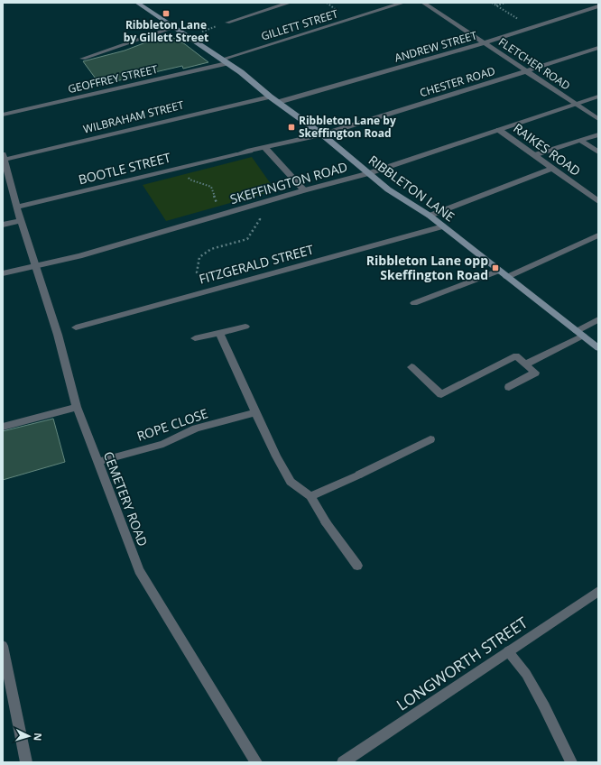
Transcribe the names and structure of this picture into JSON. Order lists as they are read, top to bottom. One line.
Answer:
{"streets":{"main road":["RIBBLETON LANE"],"street":["GILLETT STREET","ANDREW STREET","FLETCHER ROAD","GEOFFREY STREET","CHESTER ROAD","WILBRAHAM STREET","RAIKES ROAD","BOOTLE STREET","SKEFFINGTON ROAD","FITZGERALD STREET","ROPE CLOSE","CEMETERY ROAD","LONGWORTH STREET"]},"crossings":[["GILLETT STREET","GEOFFREY STREET"],["GILLETT STREET","RIBBLETON LANE"],["ANDREW STREET","FLETCHER ROAD"],["ANDREW STREET","RIBBLETON LANE"],["FLETCHER ROAD","CHESTER ROAD"],["FLETCHER ROAD","SKEFFINGTON ROAD"],["GEOFFREY STREET","RIBBLETON LANE"],["CHESTER ROAD","RIBBLETON LANE"],["WILBRAHAM STREET","RIBBLETON LANE"],["WILBRAHAM STREET","CEMETERY ROAD"],["RAIKES ROAD","SKEFFINGTON ROAD"],["BOOTLE STREET","CEMETERY ROAD"],["SKEFFINGTON ROAD","RIBBLETON LANE"],["SKEFFINGTON ROAD","CEMETERY ROAD"],["RIBBLETON LANE","FITZGERALD STREET"],["ROPE CLOSE","CEMETERY ROAD"]],"places":{"transit":["Ribbleton Lane by Gillett Street","Ribbleton Lane by Skeffington Road","Ribbleton Lane opp Skeffington Road"]},"north":"right"}
